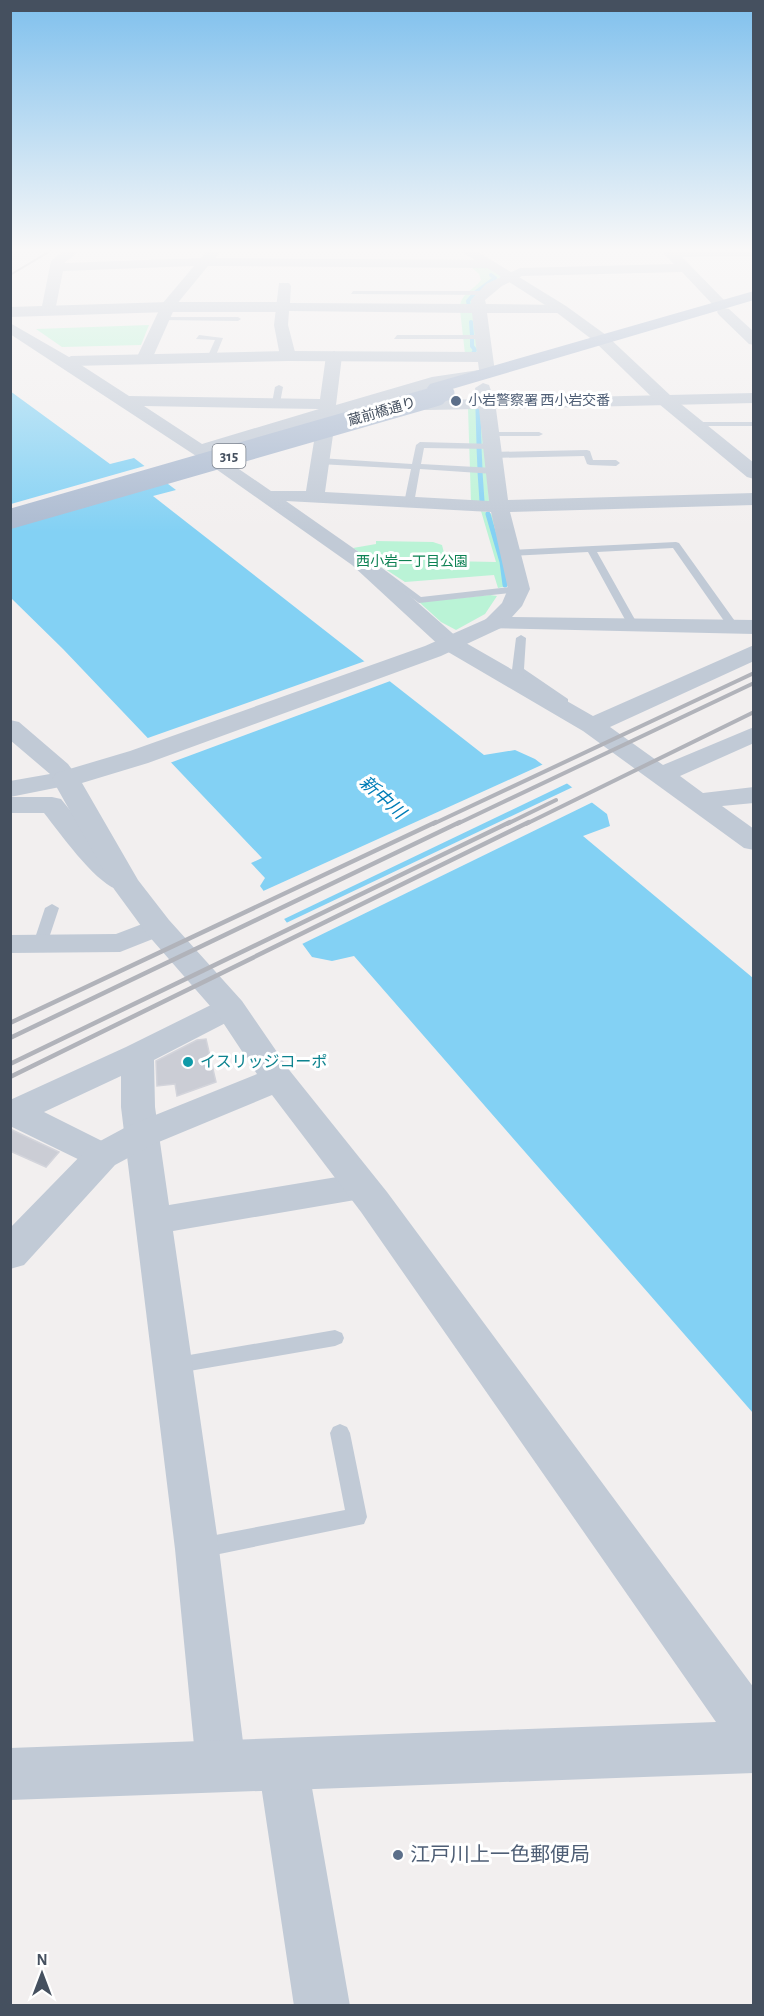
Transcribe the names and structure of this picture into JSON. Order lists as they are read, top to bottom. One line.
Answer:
{"streets":{"main road":["蔵前橋通り","315"]},"water":["新中川"],"parks":["西小岩一丁目公園"],"places":["小岩警察署 西小岩交番","イスリッジコーポ","江戸川上一色郵便局"],"north":"top"}
